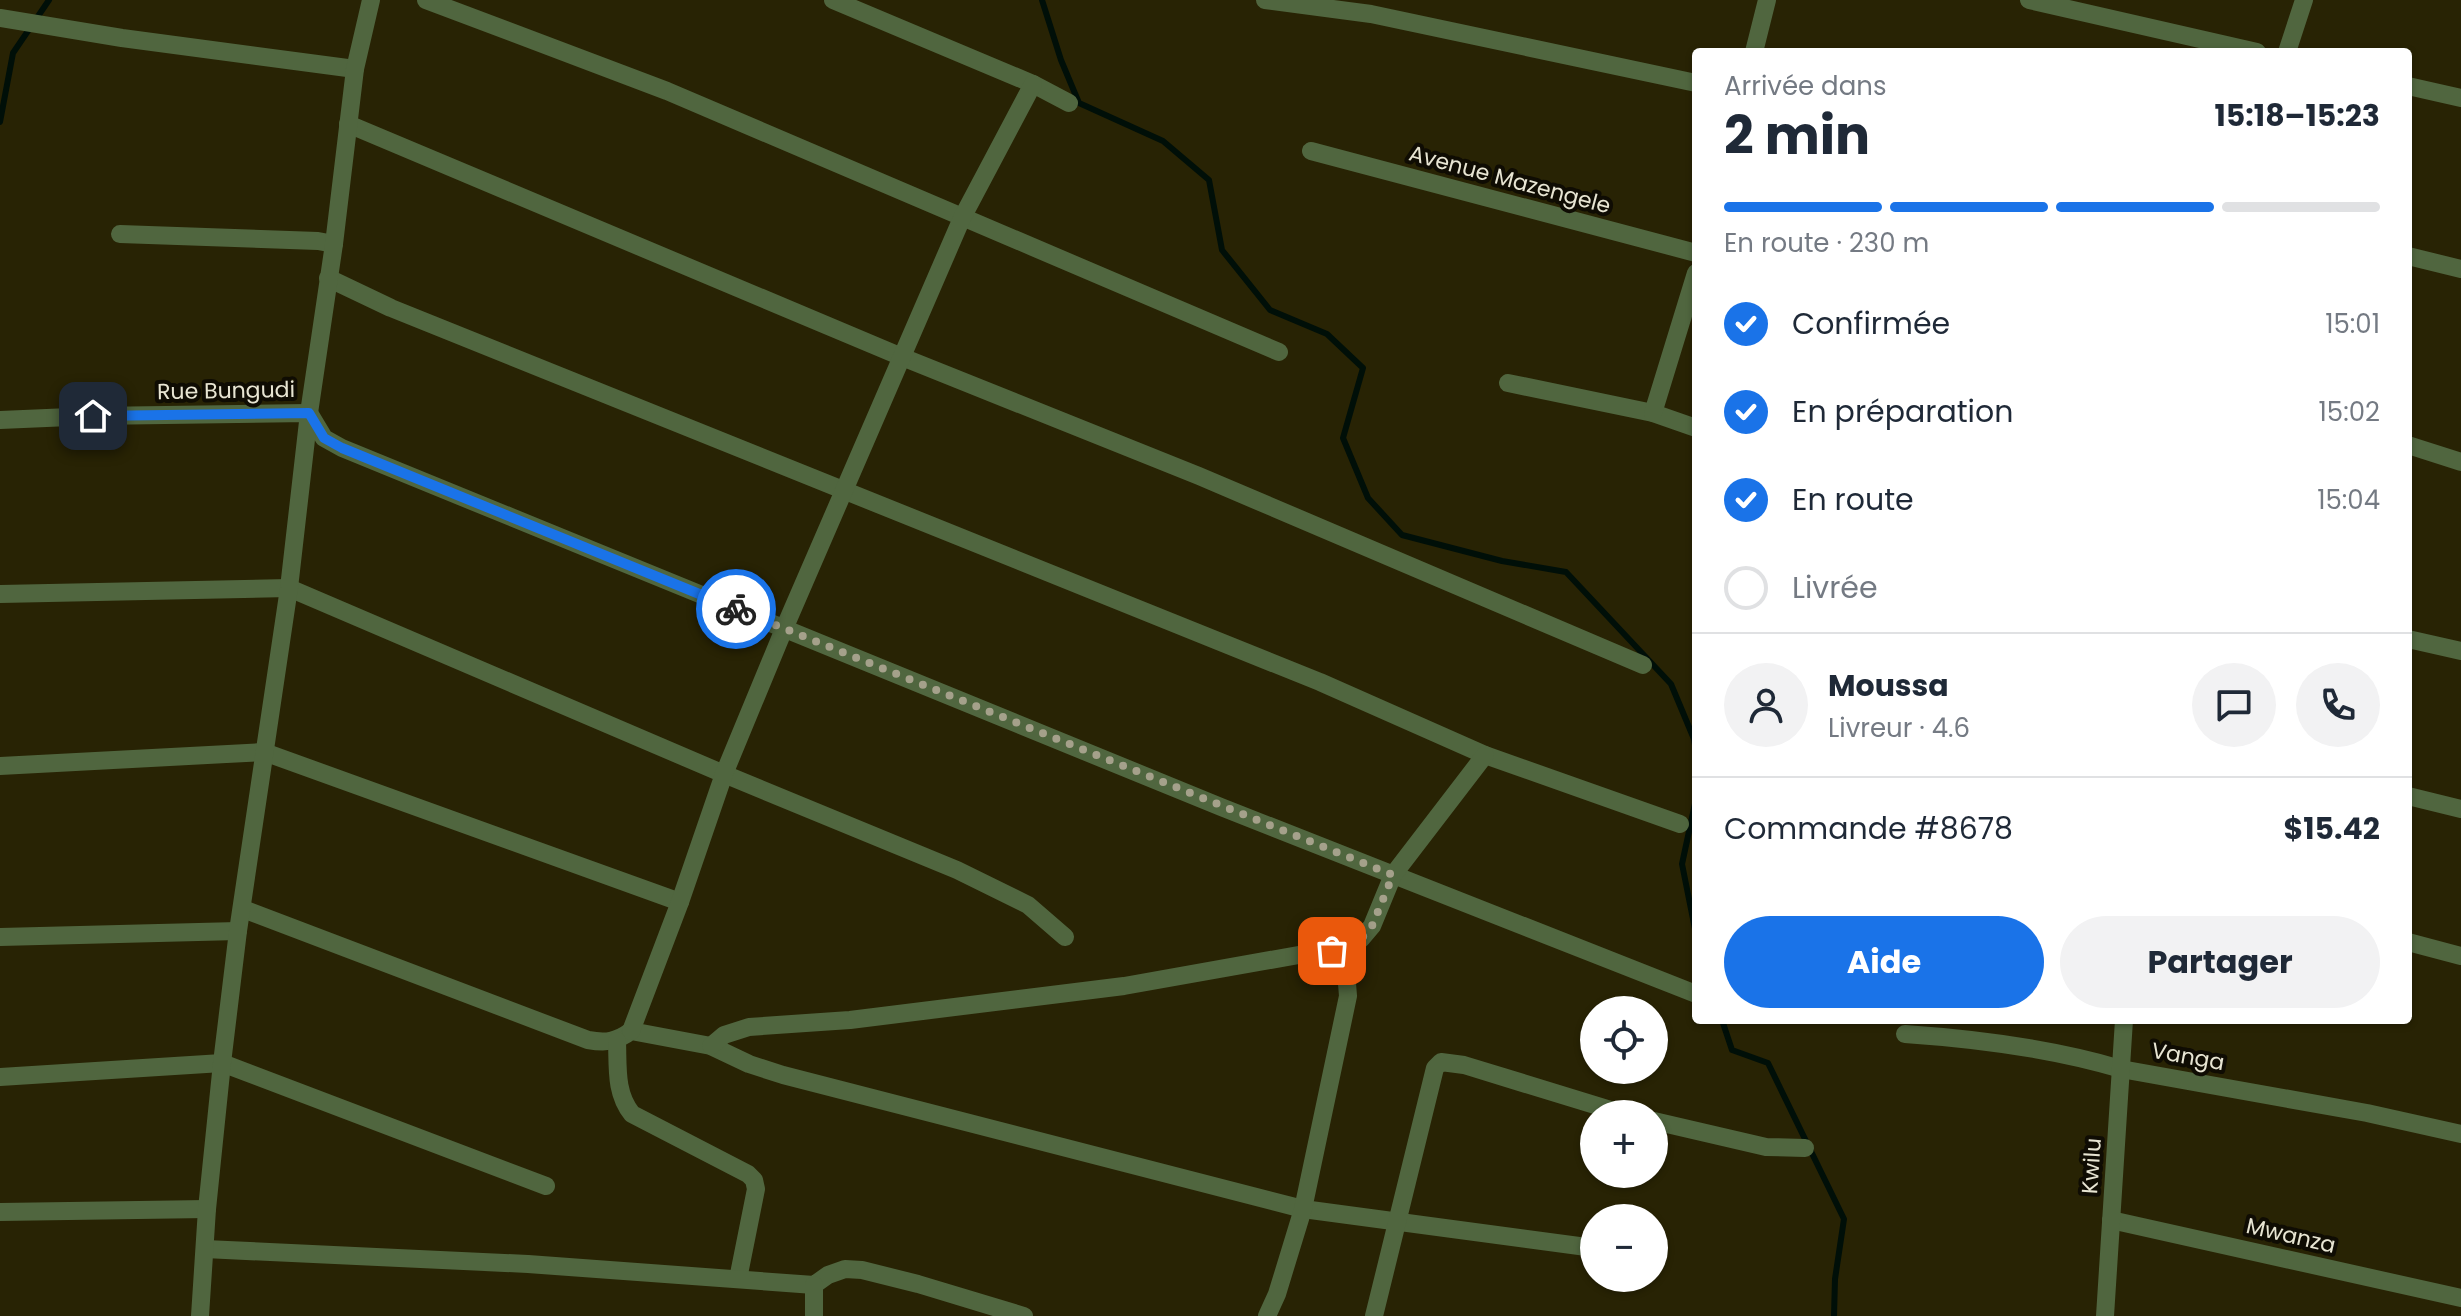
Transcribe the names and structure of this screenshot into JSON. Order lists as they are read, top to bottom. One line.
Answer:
{"streets":{"street":["Avenue Mazengele","Rue Bungudi","Vanga","Kwilu","Mwanza"]},"crossings":[["Vanga","Kwilu"],["Kwilu","Mwanza"]],"page":{"heading":["2 min","Arrivée dans","15:18–15:23"],"panel":["Moussa","Livreur · 4.6","Commande #8678","$15.42"],"bar":"En route · 230 m","list":[["Confirmée","15:01"],["En préparation","15:02"],["En route","15:04"],"Livrée"],"buttons":["Aide","Partager"],"map_buttons":["+","−"]}}
